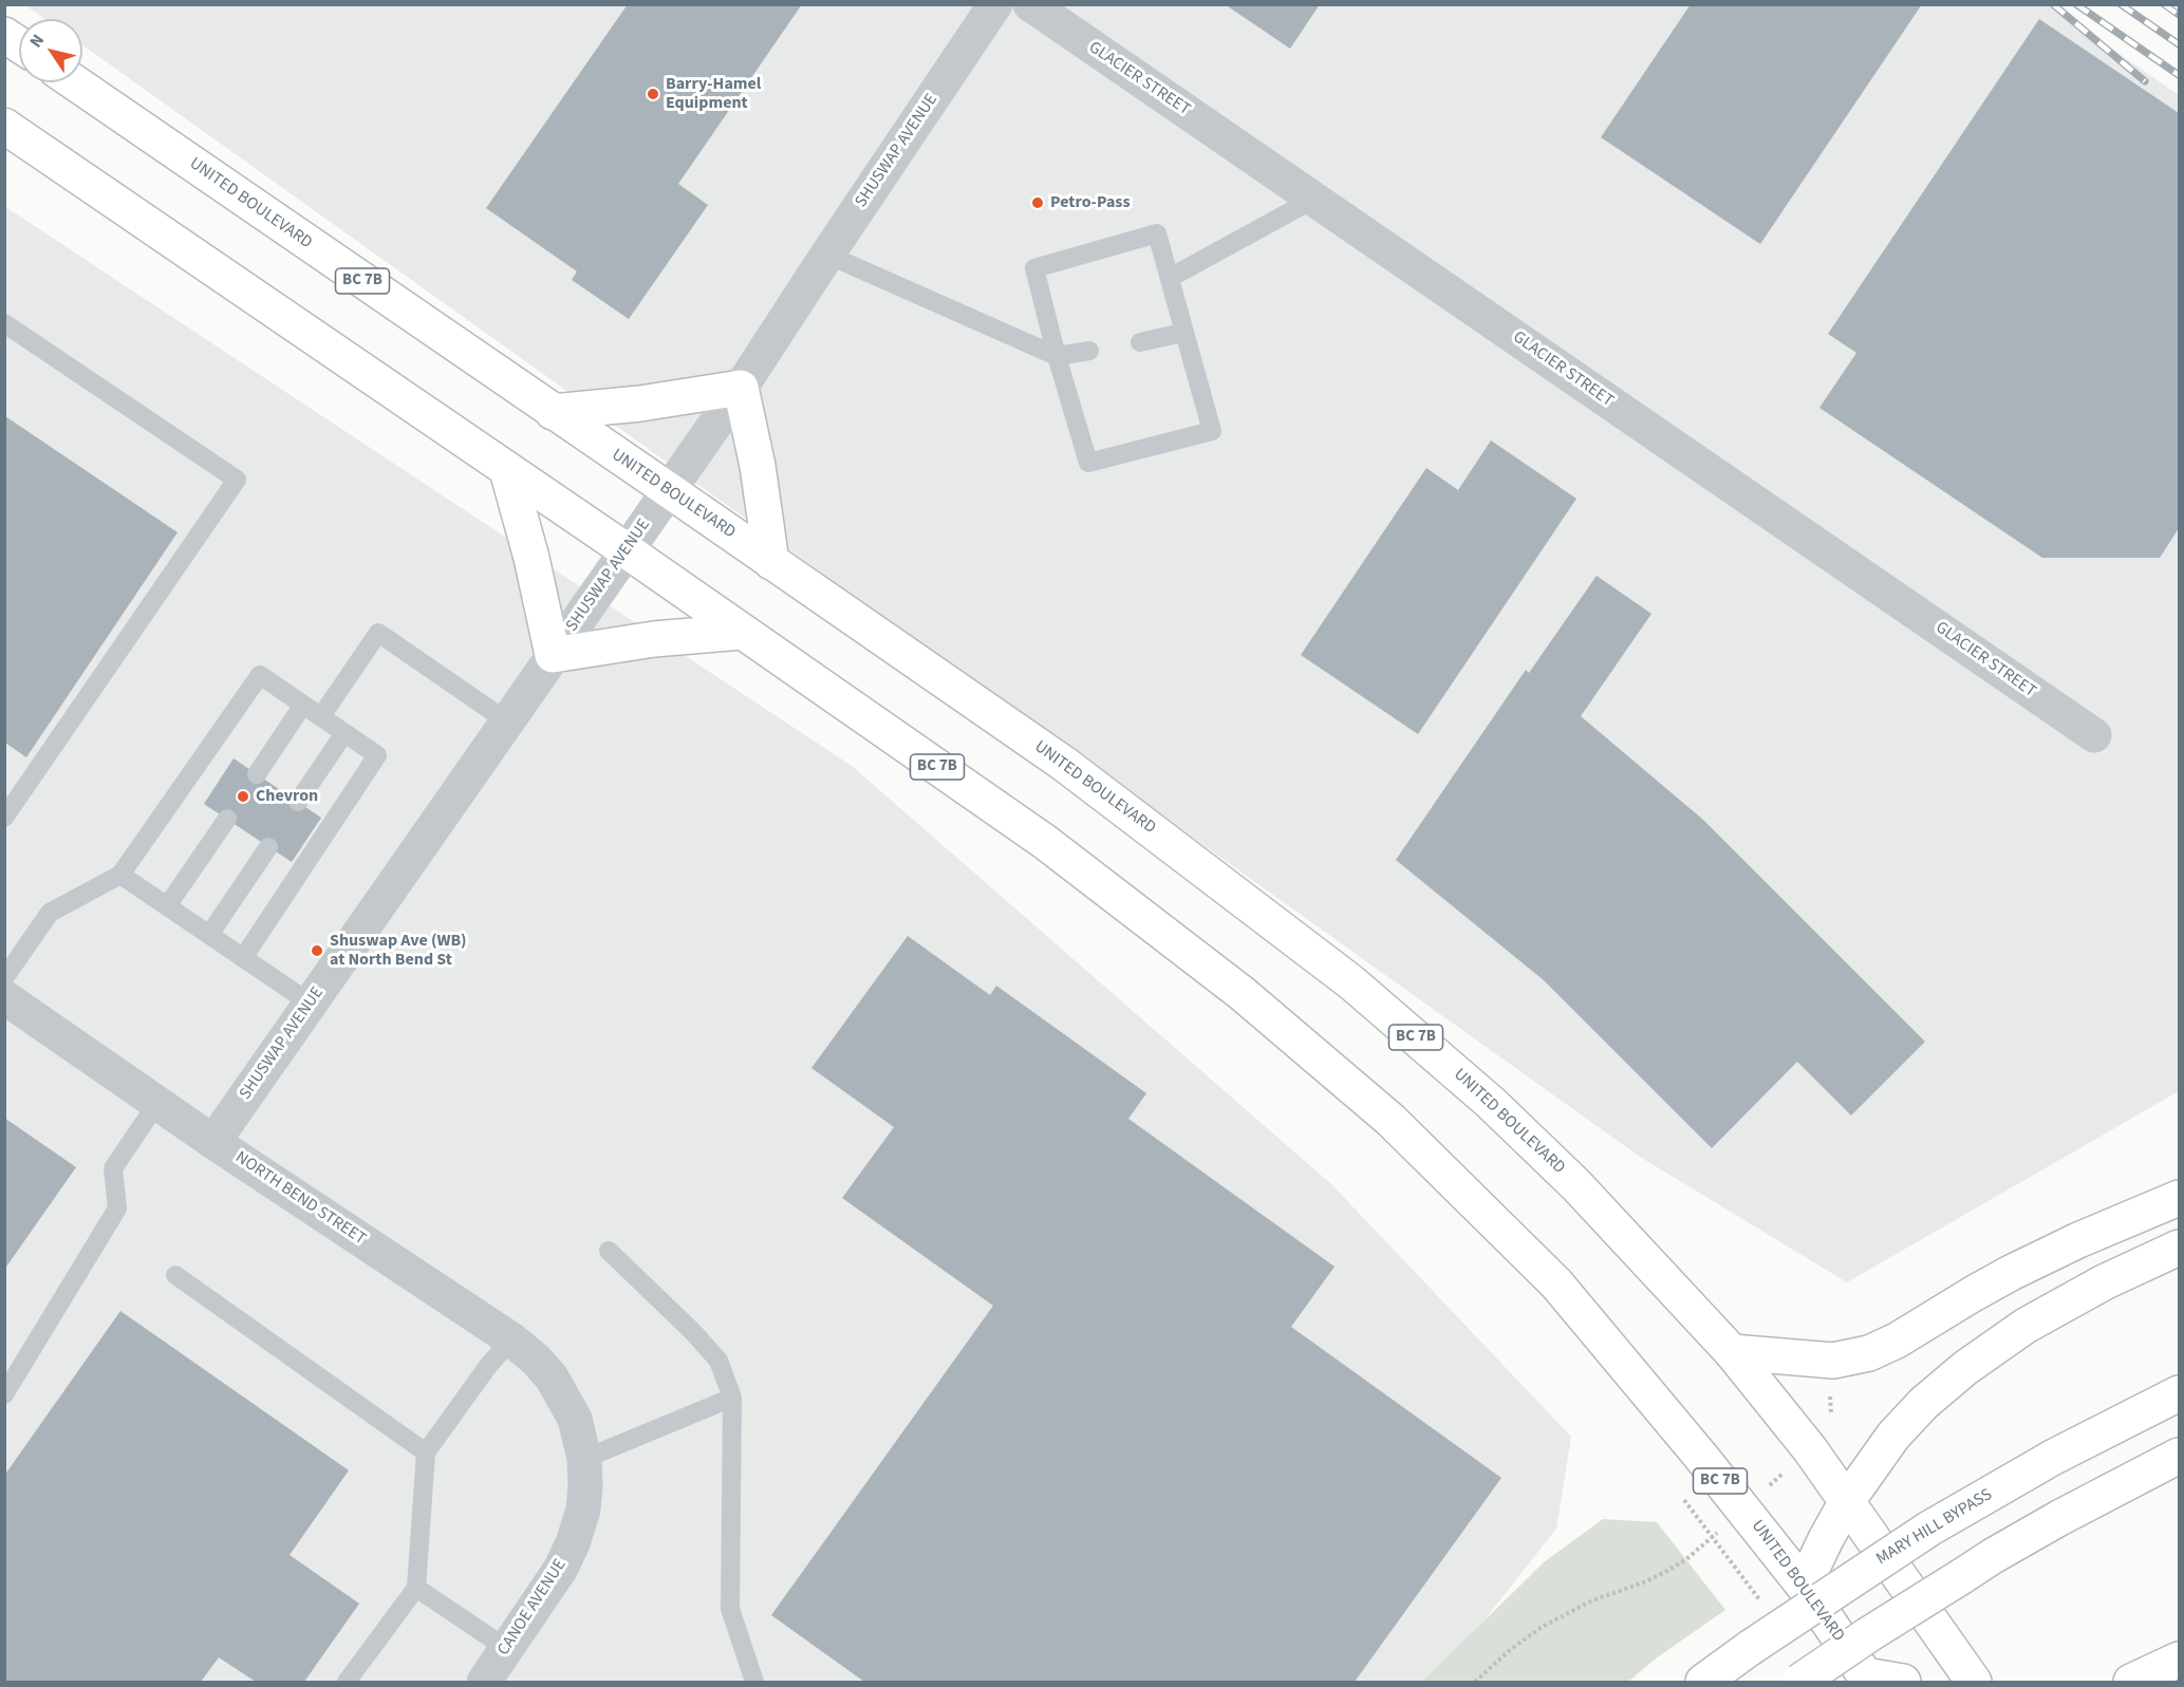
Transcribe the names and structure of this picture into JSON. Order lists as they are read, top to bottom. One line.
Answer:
{"streets":{"main road":["UNITED BOULEVARD","BC 7B","MARY HILL BYPASS"],"street":["GLACIER STREET","SHUSWAP AVENUE","NORTH BEND STREET","CANOE AVENUE"]},"crossings":[["SHUSWAP AVENUE","UNITED BOULEVARD"],["SHUSWAP AVENUE","NORTH BEND STREET"],["NORTH BEND STREET","CANOE AVENUE"]],"places":["Barry-Hamel Equipment","Petro-Pass","Chevron","Shuswap Ave (WB) at North Bend St"],"north":"top left"}
